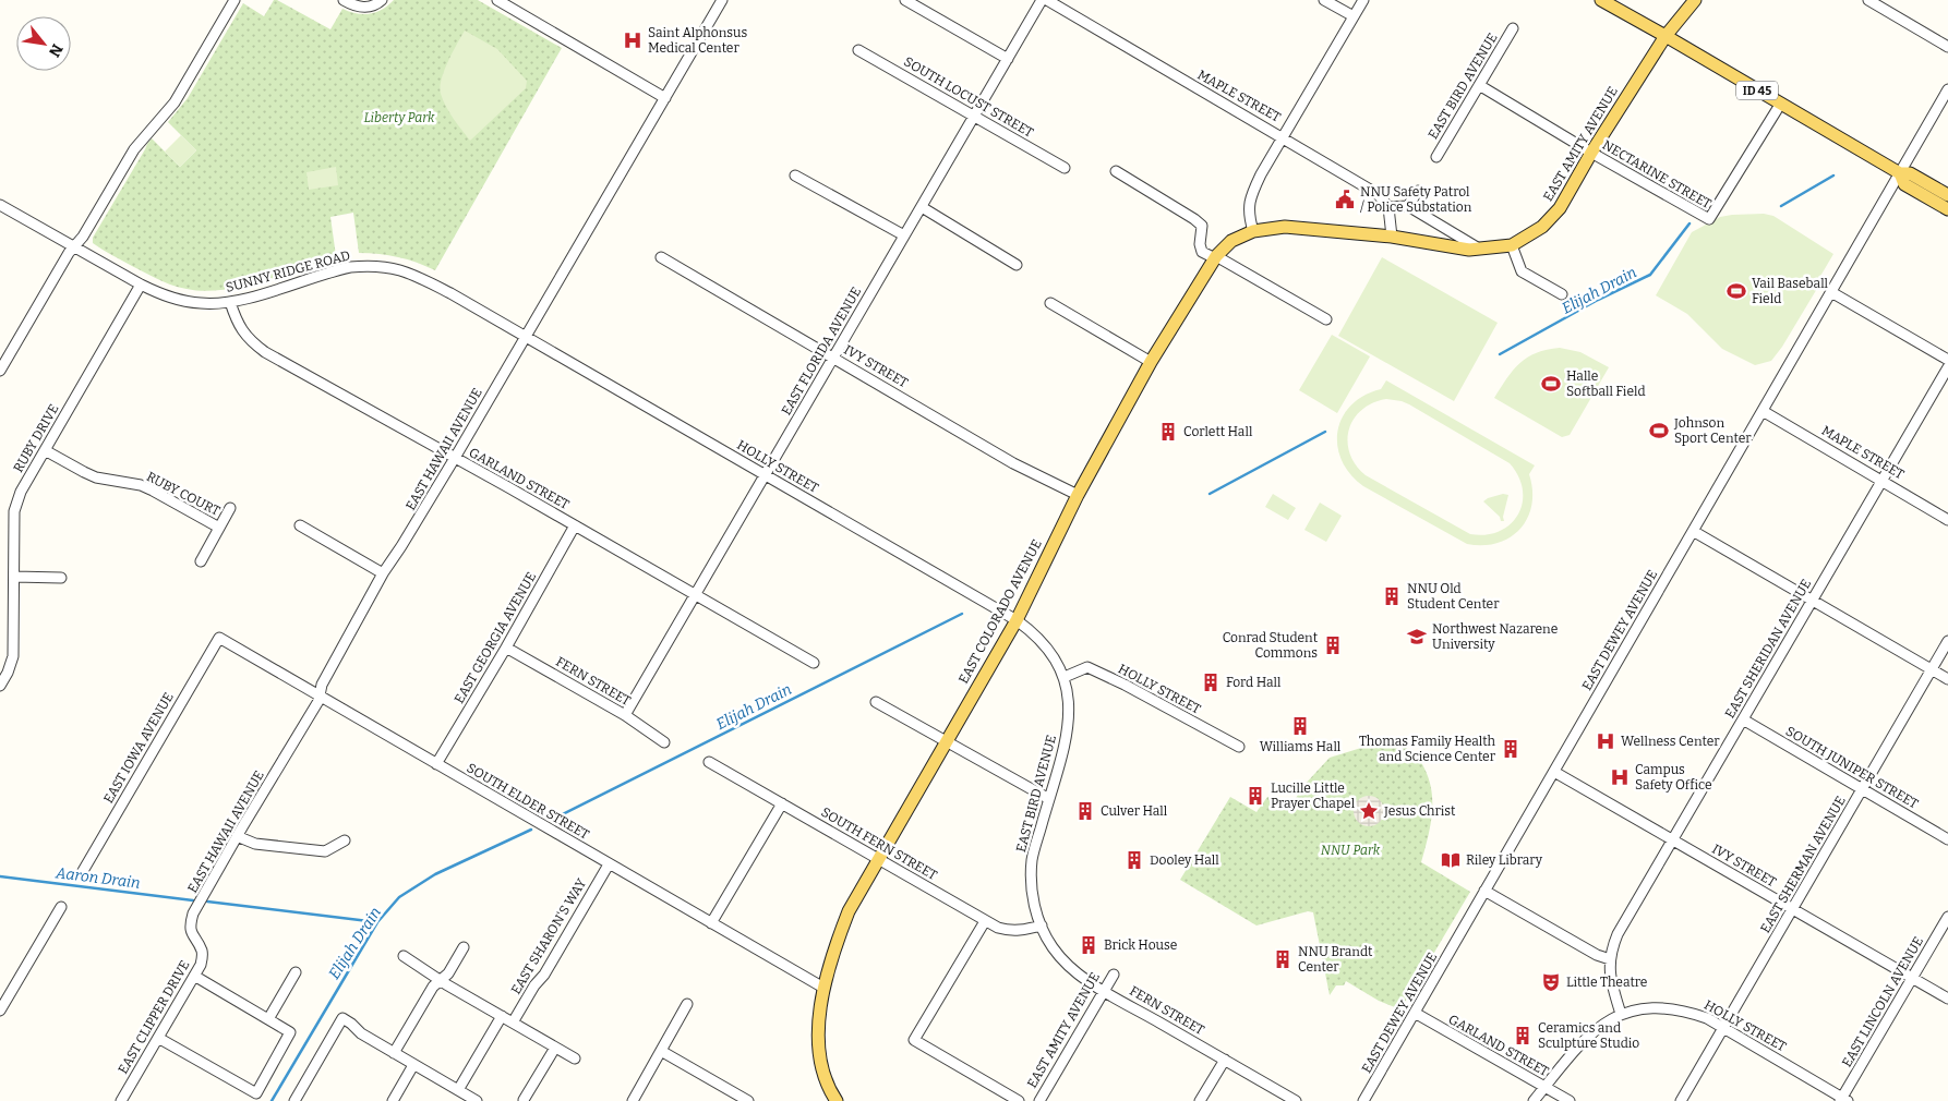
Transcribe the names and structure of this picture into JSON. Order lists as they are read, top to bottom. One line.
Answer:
{"streets":{"main road":["ID 45","EAST AMITY AVENUE","EAST COLORADO AVENUE"],"street":["EAST BIRD AVENUE","MAPLE STREET","SOUTH LOCUST STREET","NECTARINE STREET","SUNNY RIDGE ROAD","EAST FLORIDA AVENUE","IVY STREET","RUBY DRIVE","EAST HAWAII AVENUE","HOLLY STREET","GARLAND STREET","RUBY COURT","EAST DEWEY AVENUE","EAST GEORGIA AVENUE","EAST SHERIDAN AVENUE","FERN STREET","EAST IOWA AVENUE","SOUTH JUNIPER STREET","SOUTH ELDER STREET","SOUTH FERN STREET","EAST SHERMAN AVENUE","EAST SHARON'S WAY","EAST LINCOLN AVENUE","EAST CLIPPER DRIVE"]},"crossings":[["EAST BIRD AVENUE","NECTARINE STREET"],["EAST BIRD AVENUE","HOLLY STREET"],["EAST BIRD AVENUE","EAST COLORADO AVENUE"],["EAST BIRD AVENUE","FERN STREET"],["EAST BIRD AVENUE","SOUTH FERN STREET"],["ID 45","EAST AMITY AVENUE"],["ID 45","NECTARINE STREET"],["ID 45","EAST DEWEY AVENUE"],["MAPLE STREET","EAST DEWEY AVENUE"],["MAPLE STREET","EAST SHERIDAN AVENUE"],["SOUTH LOCUST STREET","EAST FLORIDA AVENUE"],["EAST AMITY AVENUE","NECTARINE STREET"],["EAST AMITY AVENUE","FERN STREET"],["SUNNY RIDGE ROAD","RUBY DRIVE"],["SUNNY RIDGE ROAD","EAST HAWAII AVENUE"],["SUNNY RIDGE ROAD","HOLLY STREET"],["SUNNY RIDGE ROAD","GARLAND STREET"],["EAST FLORIDA AVENUE","IVY STREET"],["EAST FLORIDA AVENUE","HOLLY STREET"],["EAST FLORIDA AVENUE","GARLAND STREET"],["EAST FLORIDA AVENUE","FERN STREET"],["IVY STREET","EAST COLORADO AVENUE"],["IVY STREET","EAST DEWEY AVENUE"],["IVY STREET","EAST SHERIDAN AVENUE"],["IVY STREET","EAST SHERMAN AVENUE"],["IVY STREET","EAST LINCOLN AVENUE"],["RUBY DRIVE","RUBY COURT"],["EAST HAWAII AVENUE","HOLLY STREET"],["EAST HAWAII AVENUE","GARLAND STREET"],["EAST HAWAII AVENUE","SOUTH ELDER STREET"],["EAST HAWAII AVENUE","EAST CLIPPER DRIVE"],["HOLLY STREET","EAST COLORADO AVENUE"],["HOLLY STREET","EAST SHERIDAN AVENUE"],["HOLLY STREET","EAST SHERMAN AVENUE"],["HOLLY STREET","EAST LINCOLN AVENUE"],["GARLAND STREET","EAST DEWEY AVENUE"],["GARLAND STREET","EAST GEORGIA AVENUE"],["EAST COLORADO AVENUE","SOUTH ELDER STREET"],["EAST COLORADO AVENUE","SOUTH FERN STREET"],["EAST GEORGIA AVENUE","FERN STREET"],["EAST GEORGIA AVENUE","SOUTH ELDER STREET"],["EAST SHERIDAN AVENUE","SOUTH JUNIPER STREET"],["FERN STREET","SOUTH FERN STREET"],["EAST IOWA AVENUE","SOUTH ELDER STREET"],["SOUTH JUNIPER STREET","EAST SHERMAN AVENUE"],["SOUTH ELDER STREET","EAST SHARON'S WAY"]],"water":["Elijah Drain","Aaron Drain"],"parks":["Liberty Park","NNU Park"],"places":{"hospital":["Saint Alphonsus Medical Center","Wellness Center","Campus Safety Office"],"public building":["NNU Safety Patrol / Police Substation"],"sports":["Vail Baseball Field","Halle Softball Field","Johnson Sport Center"],"building":["Corlett Hall","NNU Old Student Center","Conrad Student Commons","Ford Hall","Williams Hall","Thomas Family Health and Science Center","Lucille Little Prayer Chapel","Culver Hall","Dooley Hall","Brick House","NNU Brandt Center","Ceramics and Sculpture Studio"],"school or university":["Northwest Nazarene University"],"place":["Jesus Christ"],"library":["Riley Library"],"theatre":["Little Theatre"]},"north":"bottom right"}
